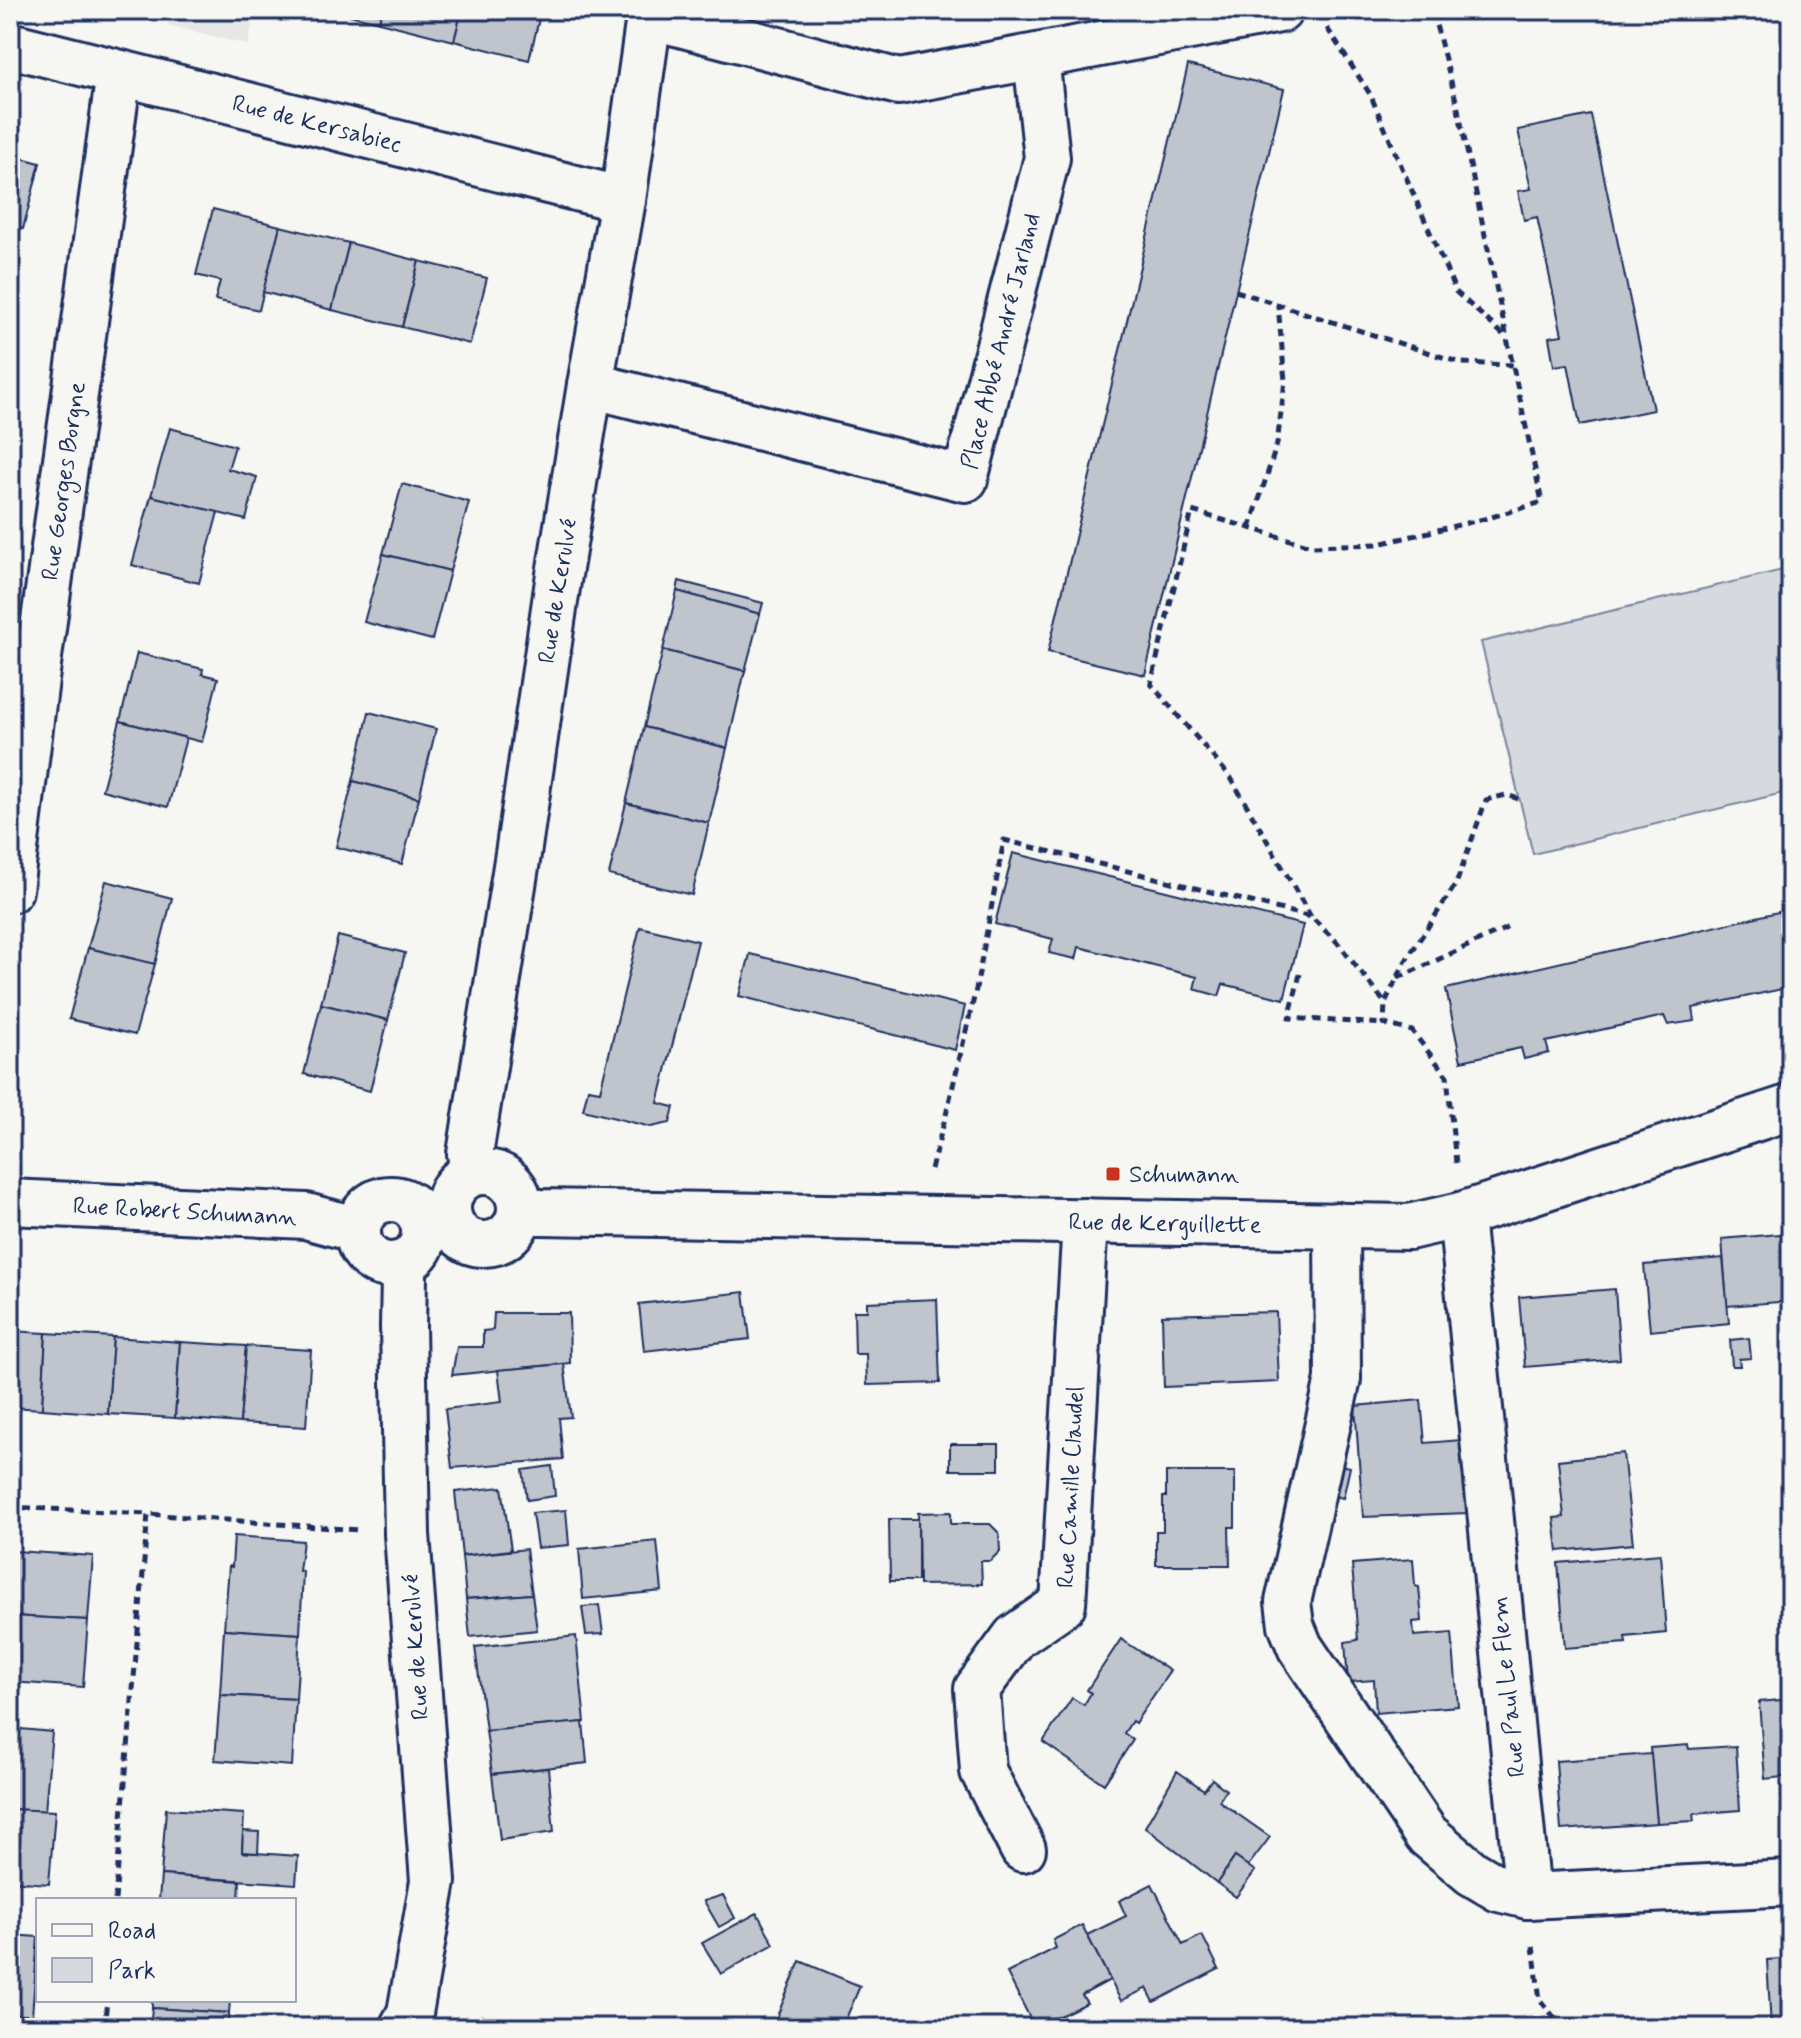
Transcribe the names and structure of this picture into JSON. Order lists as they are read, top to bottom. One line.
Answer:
{"streets":{"street":["Rue de Kersabiec","Place Abbé André Jarland","Rue Georges Borgne","Rue de Kerulvé","Rue Robert Schumann","Rue de Kerguillette","Rue Camille Claudel","Rue Paul Le Flem"]},"crossings":[["Rue de Kersabiec","Rue Georges Borgne"],["Rue de Kersabiec","Rue de Kerulvé"],["Place Abbé André Jarland","Rue de Kerulvé"],["Rue de Kerulvé","Rue Robert Schumann"],["Rue de Kerulvé","Rue de Kerguillette"],["Rue de Kerguillette","Rue Camille Claudel"],["Rue de Kerguillette","Rue Paul Le Flem"]],"places":{"transit":["Schumann"]},"legend":["Road","Park"]}
